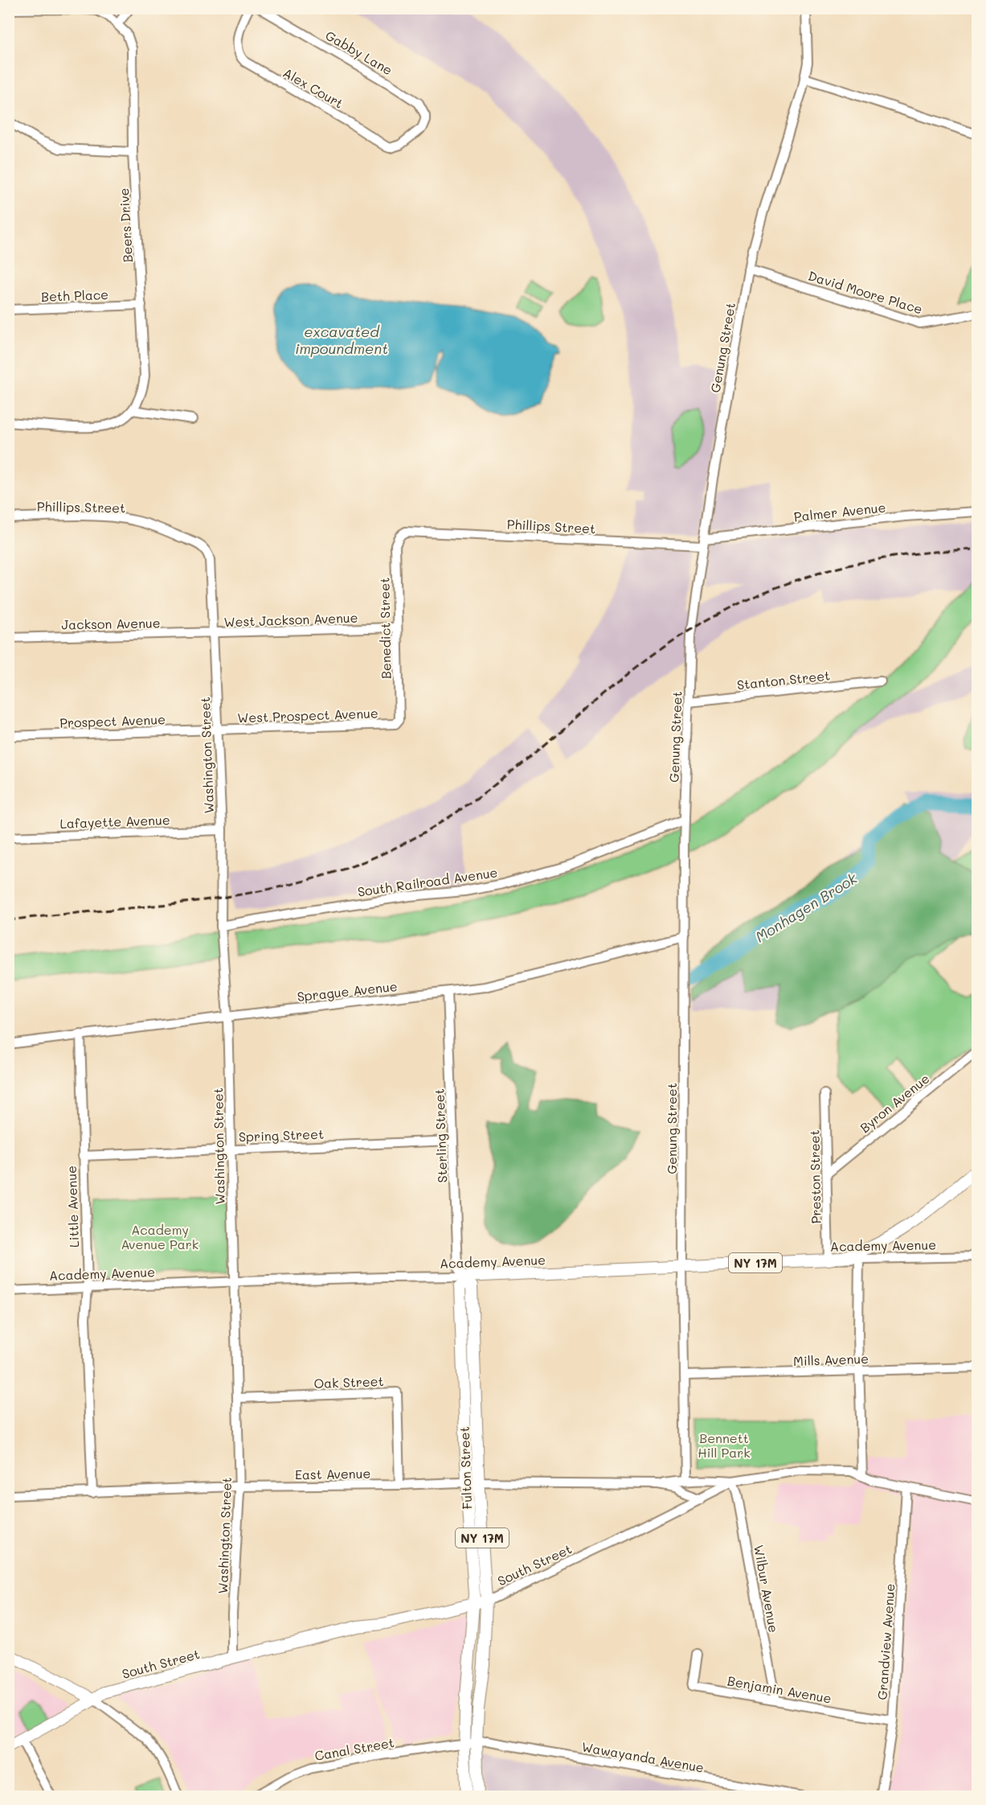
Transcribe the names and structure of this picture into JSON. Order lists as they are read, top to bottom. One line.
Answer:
{"streets":{"main road":["Academy Avenue","NY 17M","Fulton Street","South Street"],"street":["Gabby Lane","Alex Court","Beers Drive","David Moore Place","Beth Place","Genung Street","Phillips Street","Palmer Avenue","West Jackson Avenue","Jackson Avenue","Benedict Street","Stanton Street","West Prospect Avenue","Prospect Avenue","Washington Street","Lafayette Avenue","South Railroad Avenue","Sprague Avenue","Byron Avenue","Spring Street","Sterling Street","Preston Street","Little Avenue","Mills Avenue","Oak Street","East Avenue","Wilbur Avenue","Grandview Avenue","Benjamin Avenue","Canal Street","Wawayanda Avenue"]},"crossings":[["Gabby Lane","Alex Court"],["Beers Drive","Beth Place"],["David Moore Place","Genung Street"],["Genung Street","Phillips Street"],["Genung Street","Palmer Avenue"],["Genung Street","Stanton Street"],["Genung Street","South Railroad Avenue"],["Genung Street","Sprague Avenue"],["Genung Street","Academy Avenue"],["Genung Street","Mills Avenue"],["Genung Street","East Avenue"],["Phillips Street","Palmer Avenue"],["Phillips Street","West Jackson Avenue"],["Phillips Street","Jackson Avenue"],["Phillips Street","Benedict Street"],["Phillips Street","Washington Street"],["West Jackson Avenue","Jackson Avenue"],["West Jackson Avenue","Benedict Street"],["West Jackson Avenue","Washington Street"],["Jackson Avenue","Washington Street"],["Benedict Street","West Prospect Avenue"],["West Prospect Avenue","Prospect Avenue"],["West Prospect Avenue","Washington Street"],["Prospect Avenue","Washington Street"],["Washington Street","Lafayette Avenue"],["Washington Street","South Railroad Avenue"],["Washington Street","Sprague Avenue"],["Washington Street","Spring Street"],["Washington Street","Academy Avenue"],["Washington Street","Oak Street"],["Washington Street","East Avenue"],["Washington Street","South Street"],["Sprague Avenue","Sterling Street"],["Sprague Avenue","Little Avenue"],["Byron Avenue","Preston Street"],["Spring Street","Sterling Street"],["Spring Street","Little Avenue"],["Sterling Street","Academy Avenue"],["Sterling Street","Fulton Street"],["Preston Street","Academy Avenue"],["Preston Street","NY 17M"],["Little Avenue","Academy Avenue"],["Little Avenue","East Avenue"],["Academy Avenue","NY 17M"],["Academy Avenue","Fulton Street"],["Oak Street","East Avenue"],["Fulton Street","East Avenue"],["Fulton Street","South Street"],["Fulton Street","Canal Street"],["Fulton Street","Wawayanda Avenue"],["East Avenue","South Street"],["East Avenue","Wilbur Avenue"],["South Street","Wilbur Avenue"],["South Street","Grandview Avenue"],["Wilbur Avenue","Benjamin Avenue"],["Grandview Avenue","Benjamin Avenue"],["Canal Street","Wawayanda Avenue"]],"water":["excavated impoundment","Monhagen Brook"],"parks":["Academy Avenue Park","Bennett Hill Park"]}
